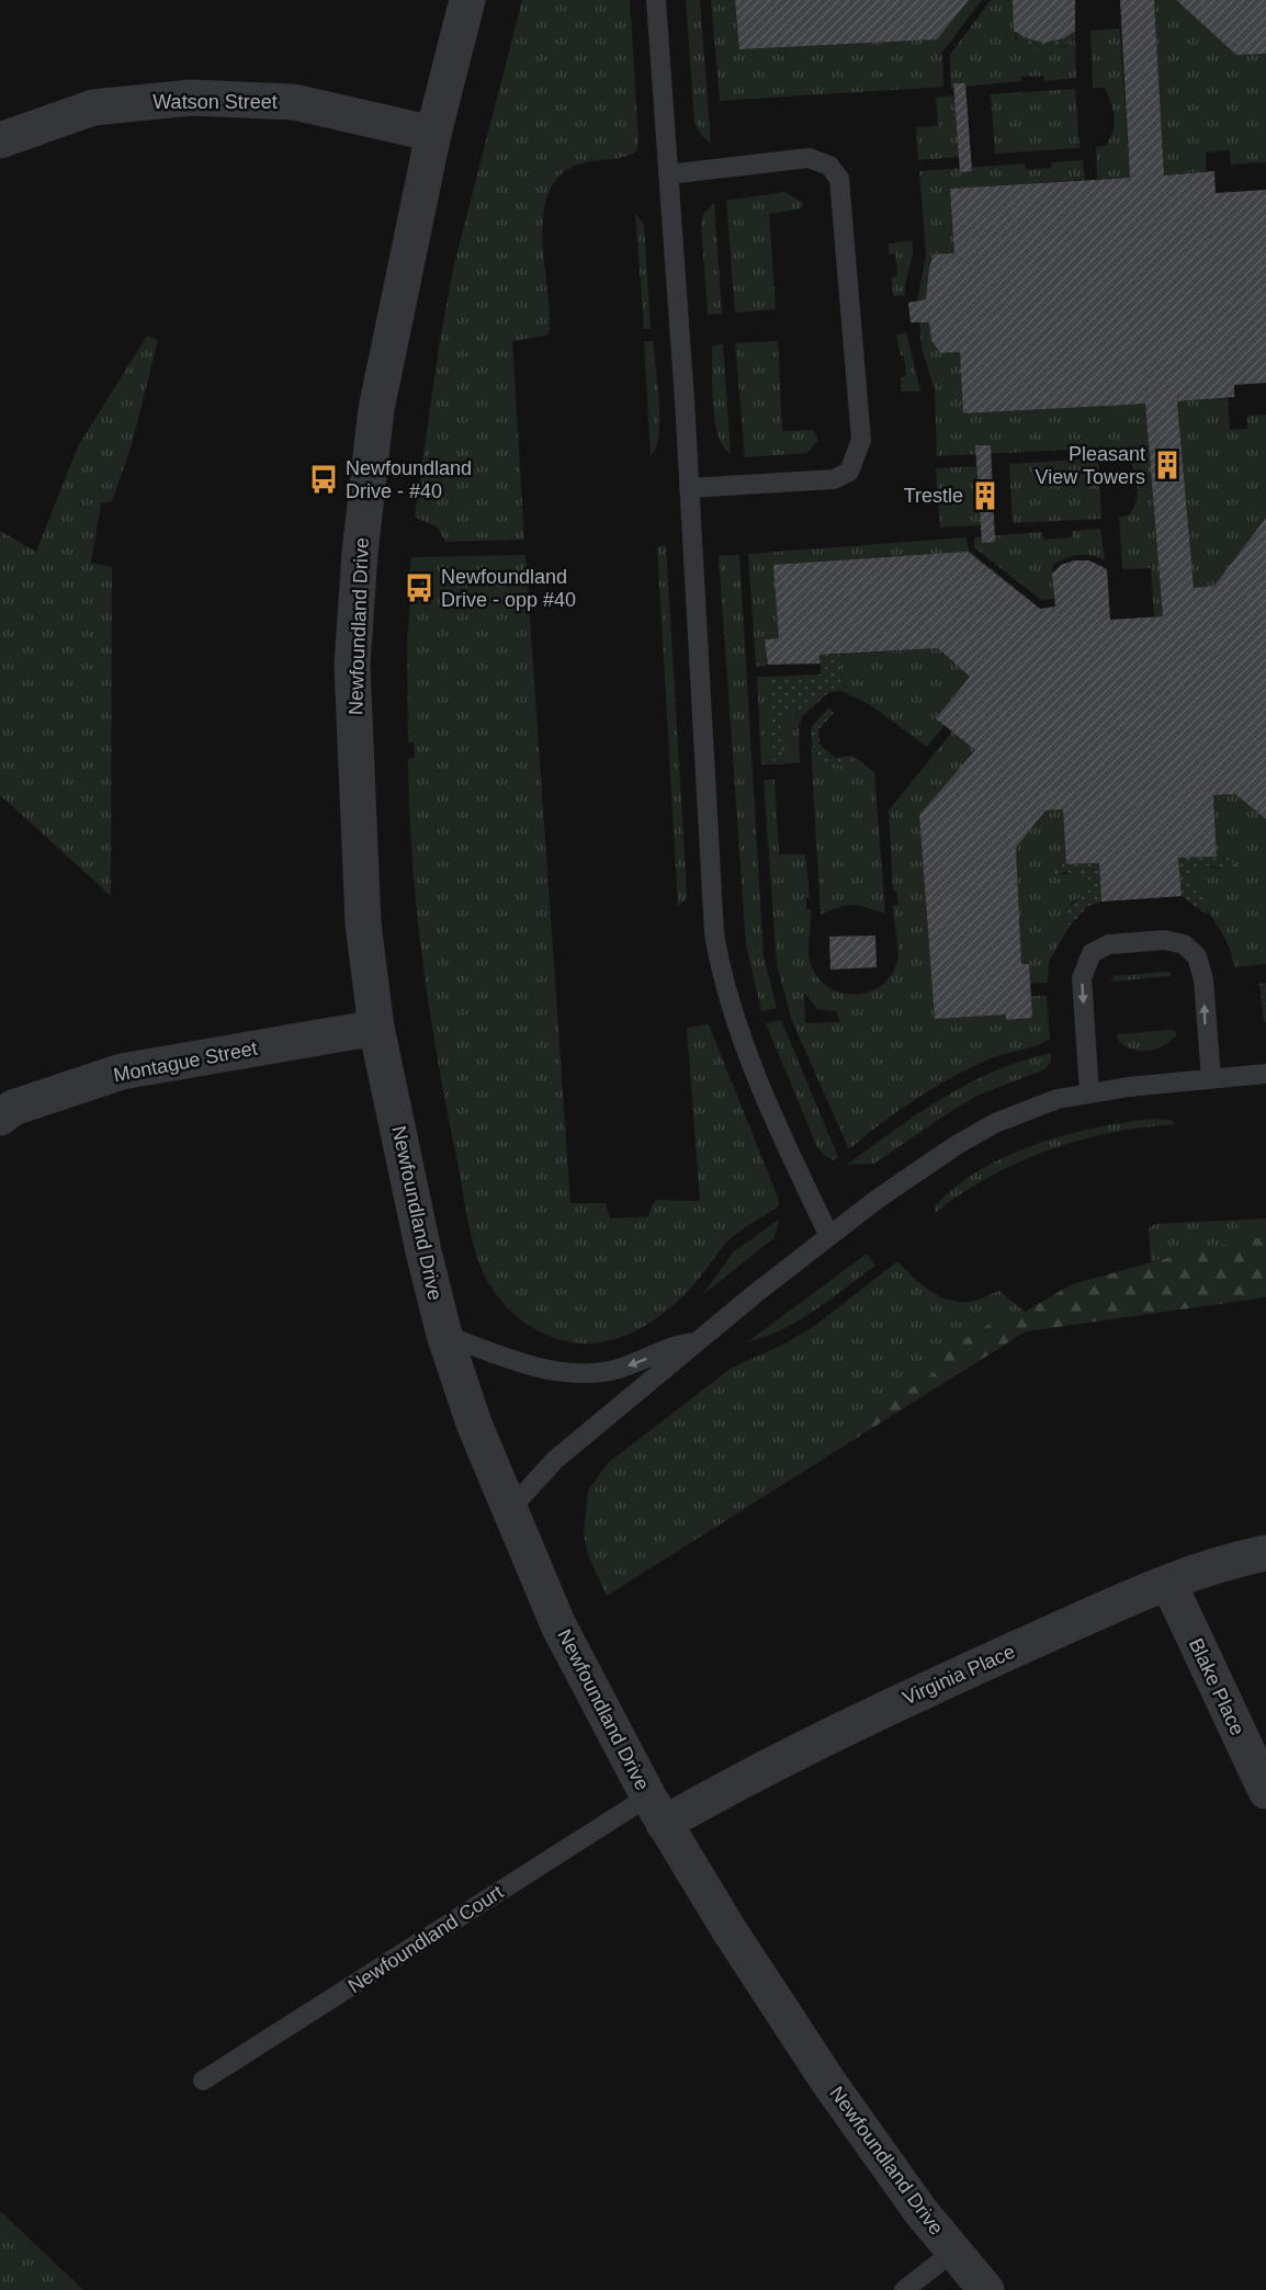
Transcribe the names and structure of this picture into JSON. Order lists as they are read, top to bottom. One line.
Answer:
{"streets":{"street":["Watson Street","Newfoundland Drive","Montague Street","Virginia Place","Blake Place"],"lane":["Newfoundland Court"]},"crossings":[["Watson Street","Newfoundland Drive"],["Newfoundland Drive","Montague Street"],["Newfoundland Drive","Virginia Place"],["Newfoundland Drive","Newfoundland Court"],["Virginia Place","Blake Place"],["Virginia Place","Newfoundland Court"]],"places":{"building":["Pleasant View Towers","Trestle"],"bus stop":["Newfoundland Drive - #40","Newfoundland Drive - opp #40"]}}
